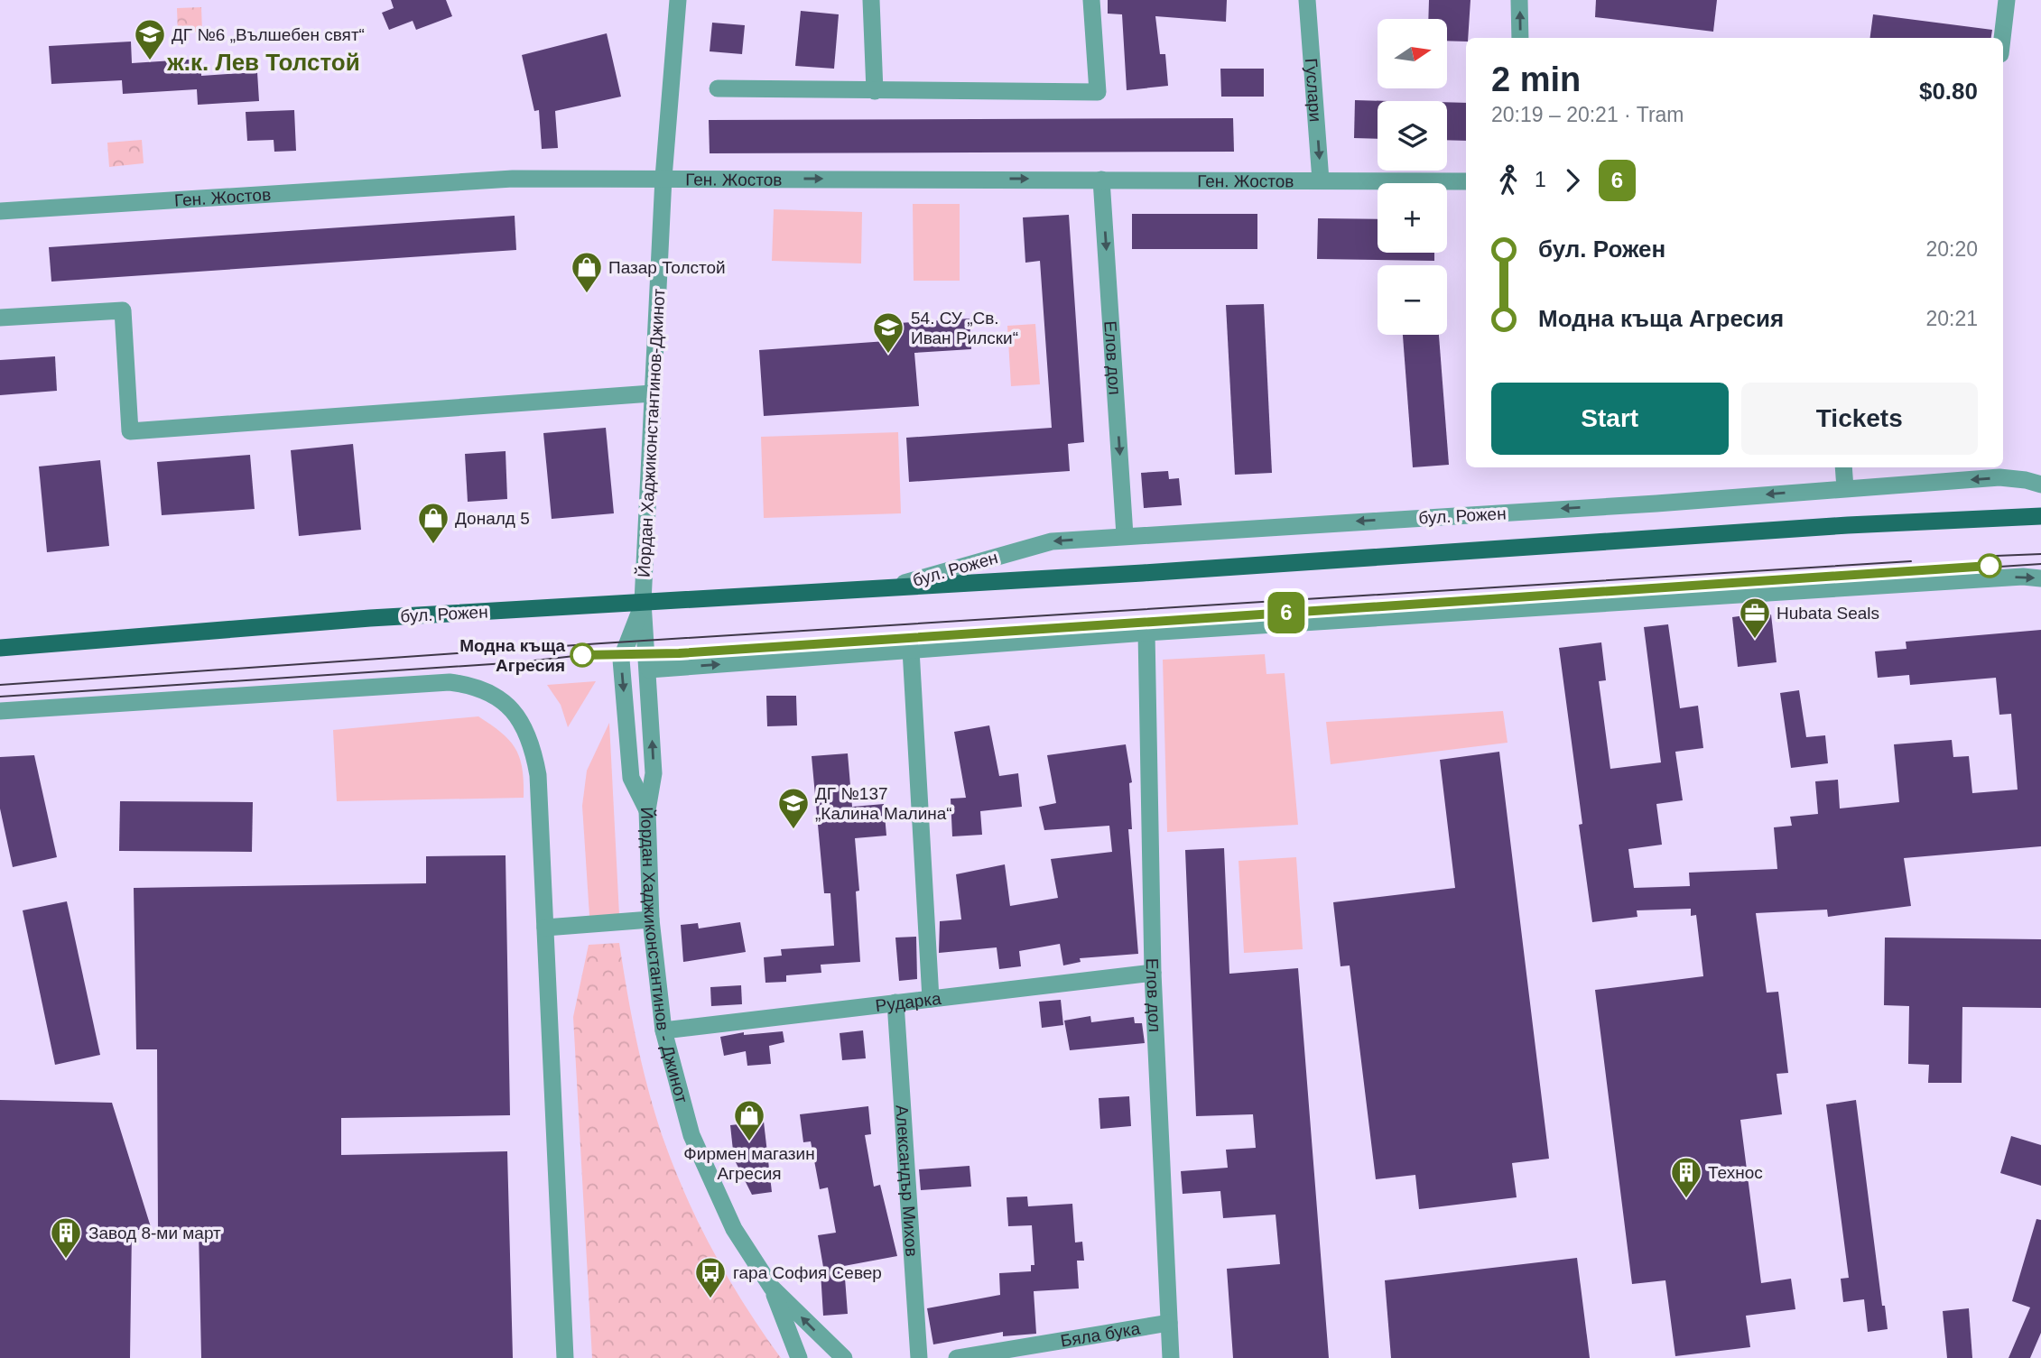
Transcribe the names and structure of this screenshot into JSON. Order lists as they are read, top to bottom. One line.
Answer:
{"streets":{"main road":["бул. Рожен"],"street":["Гуслари","Ген. Жостов","Елов дол","Йордан Хаджиконстантинов-Джинот","Йордан Хаджиконстантинов - Джинот","Рударка","Александър Михов","Бяла бука"]},"crossings":[["Гуслари","Ген. Жостов"],["Ген. Жостов","Елов дол"],["Ген. Жостов","Йордан Хаджиконстантинов-Джинот"],["Елов дол","бул. Рожен"],["Елов дол","Рударка"],["Елов дол","Бяла бука"],["Йордан Хаджиконстантинов-Джинот","бул. Рожен"],["Йордан Хаджиконстантинов-Джинот","Йордан Хаджиконстантинов - Джинот"],["бул. Рожен","Йордан Хаджиконстантинов - Джинот"],["Йордан Хаджиконстантинов - Джинот","Рударка"],["Рударка","Александър Михов"]],"one_way":["Гуслари"],"districts":["ж.к. Лев Толстой"],"places":{"school or university":["ДГ №6 „Вълшебен свят“","54. СУ „Св. Иван Рилски“","ДГ №137 „Калина Малина“"],"shop":["Пазар Толстой","Доналд 5","Фирмен магазин Агресия"],"office":["Hubata Seals"],"other":["Модна къща Агресия"],"building":["Технос","Завод 8-ми март"],"bus stop":["гара София Север"]},"lines":["tram line 6"],"north":"right","page":{"on_map":"6","map_buttons":["+","−"],"heading":["2 min","20:19 – 20:21 · Tram","$0.80"],"legs":["1","6"],"list":[{"name":"бул. Рожен","value":"20:20"},{"name":"Модна къща Агресия","value":"20:21"}],"buttons":["Start","Tickets"]}}
